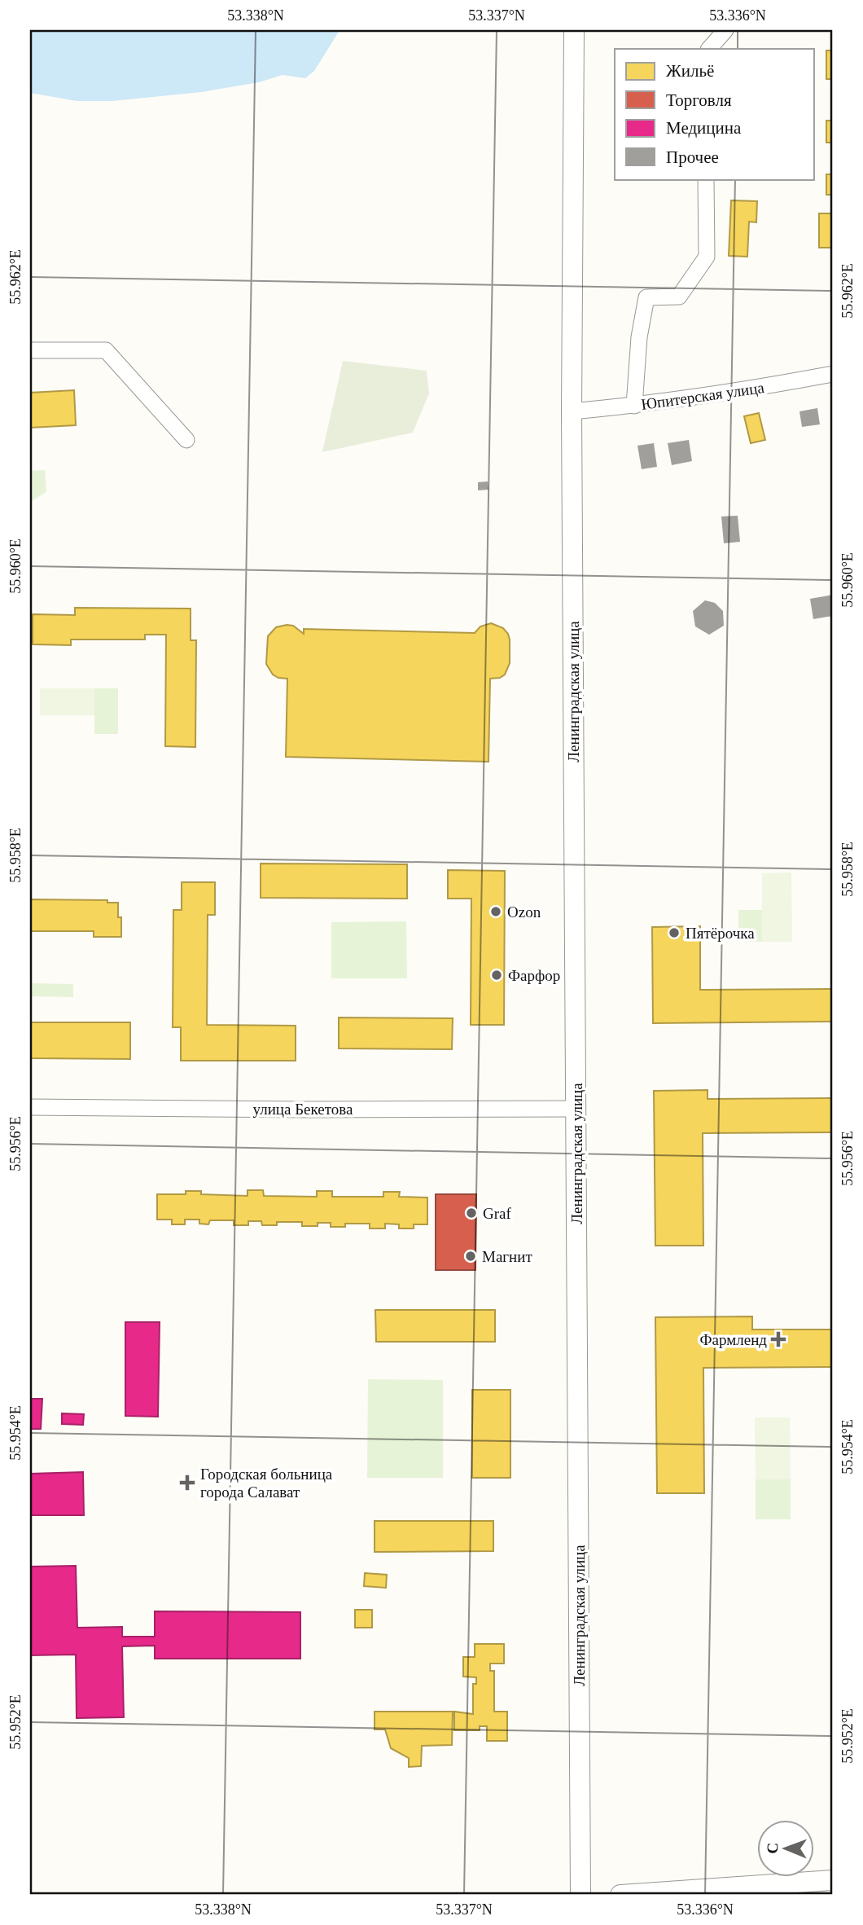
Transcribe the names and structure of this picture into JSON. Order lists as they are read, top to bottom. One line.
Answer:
{"streets":{"street":["Юпитерская улица","Ленинградская улица","улица Бекетова"]},"crossings":[["Юпитерская улица","Ленинградская улица"],["Ленинградская улица","улица Бекетова"]],"places":{"other":["Ozon","Пятёрочка","Фарфор","Graf","Магнит"],"health":["Фармленд","Городская больница города Салават"]},"legend":["Жильё","Торговля","Медицина","Прочее"],"north":"left","coordinates":["53.338°N","53.337°N","53.336°N","55.962°E","55.960°E","55.958°E","55.956°E","55.954°E","55.952°E"]}
